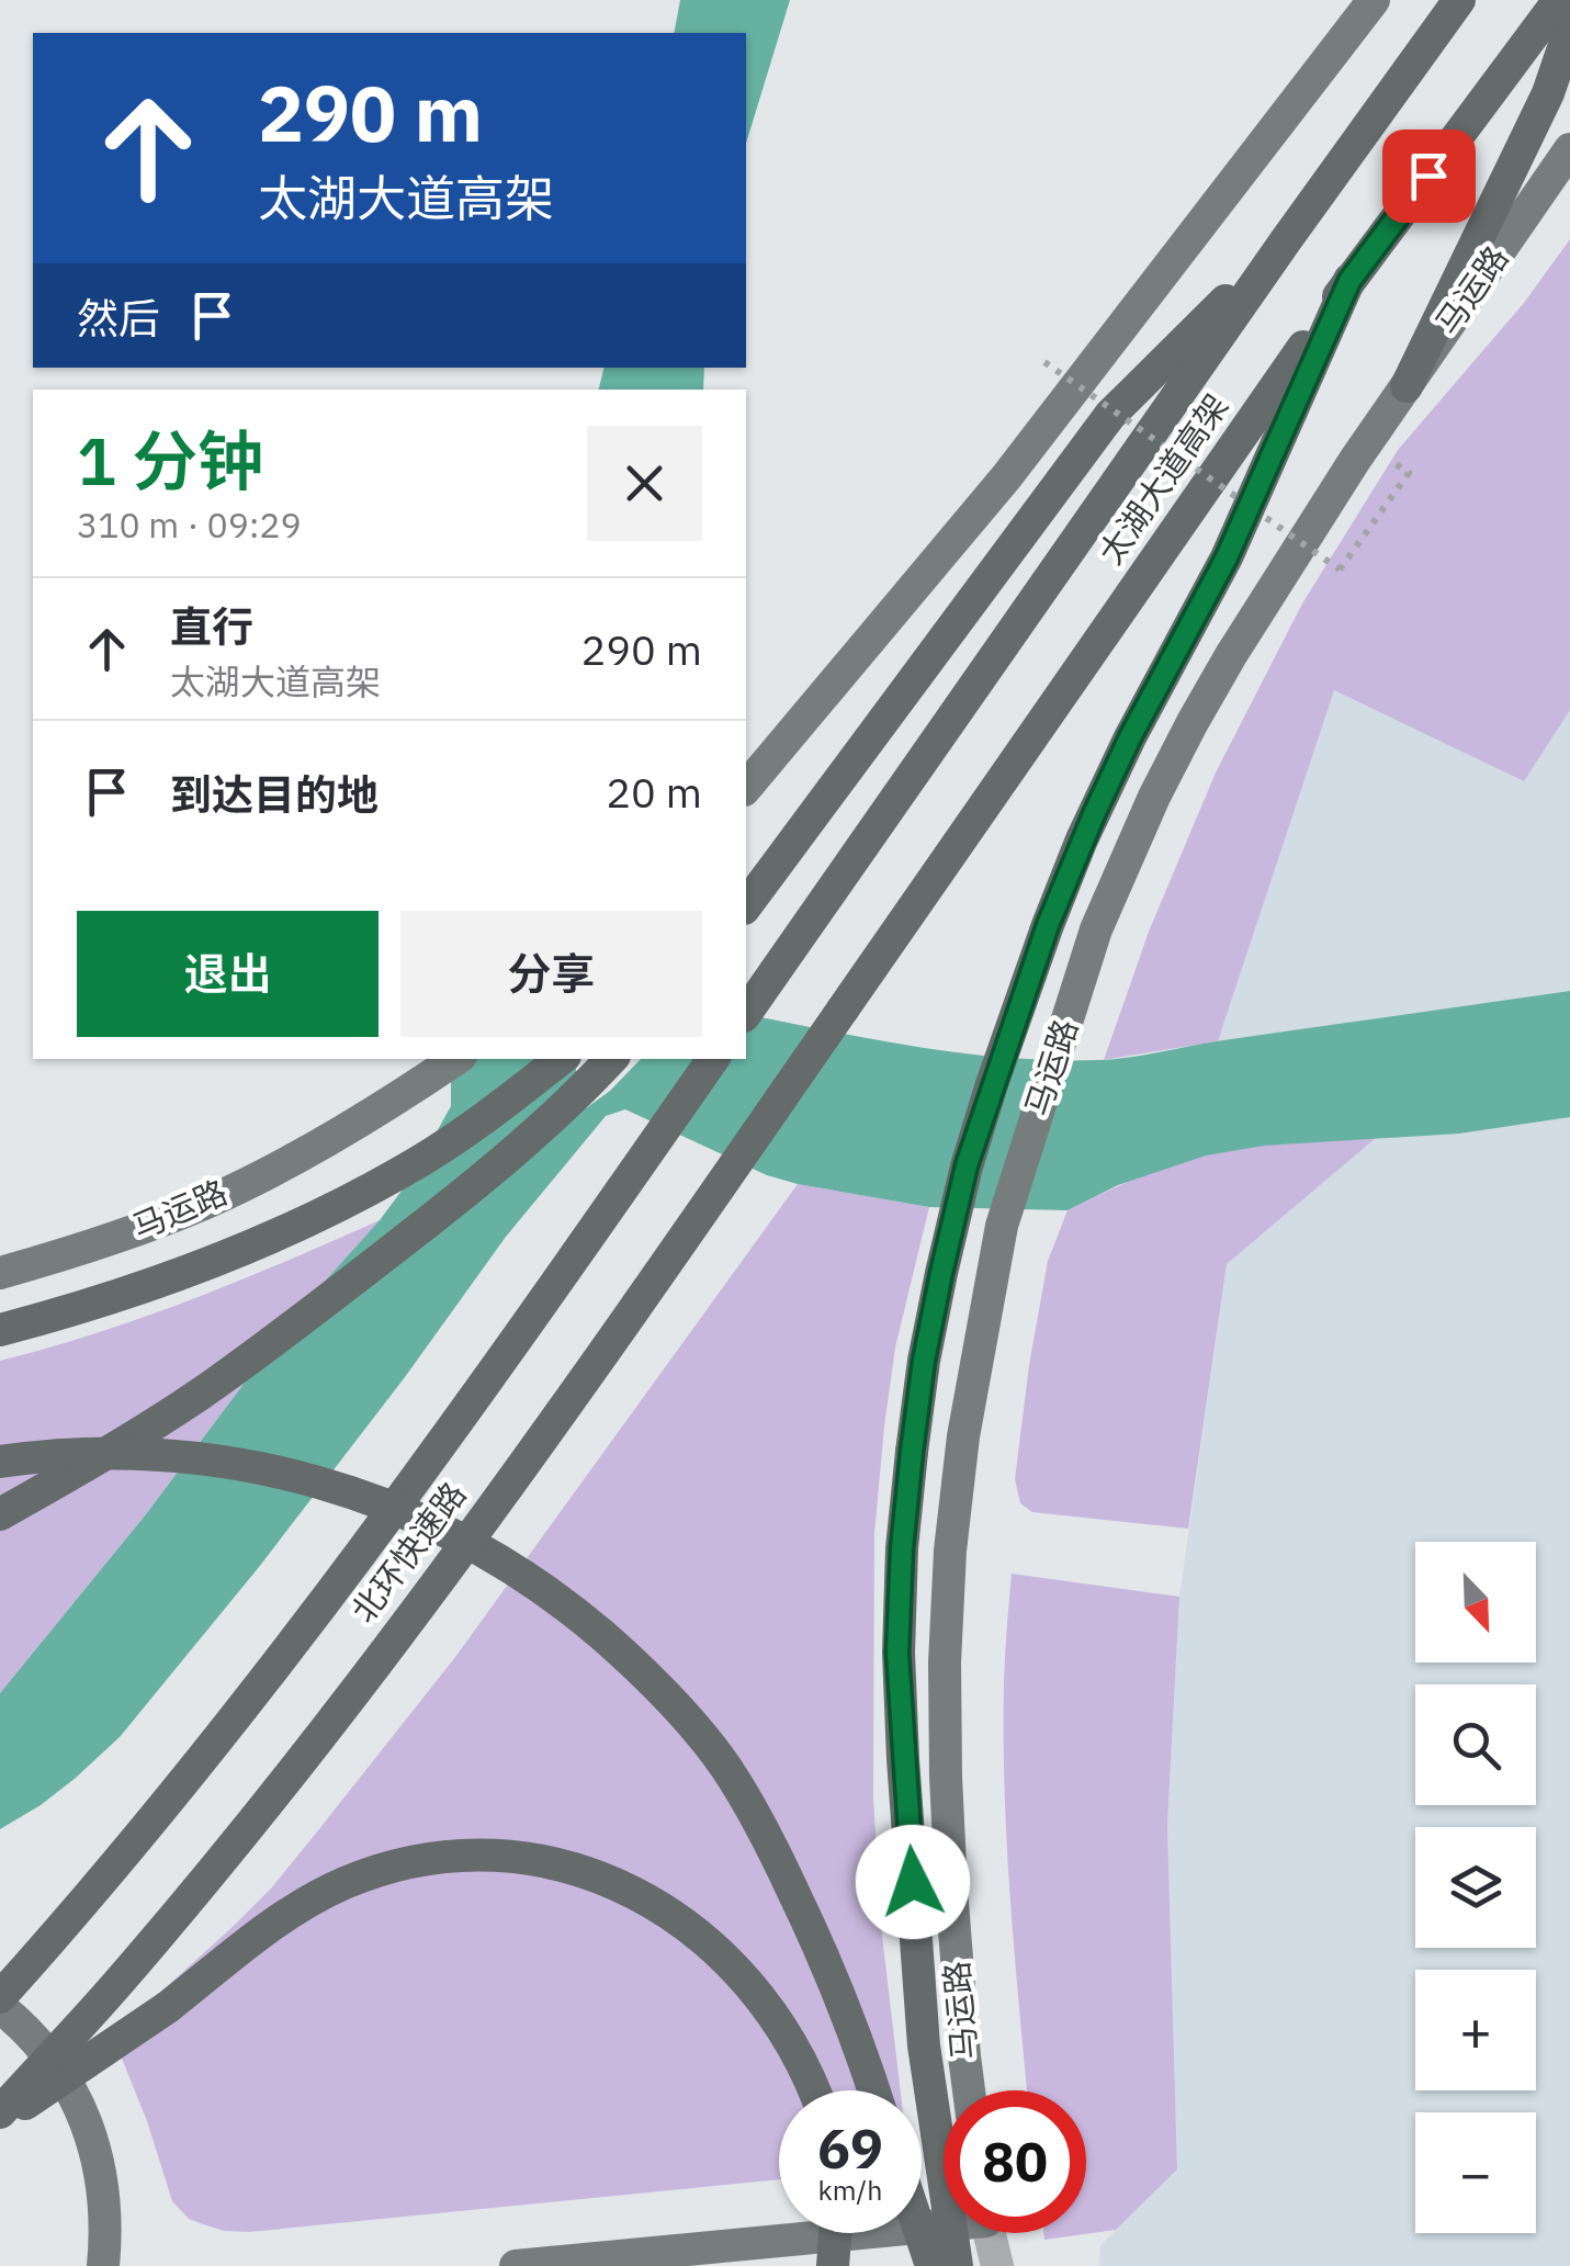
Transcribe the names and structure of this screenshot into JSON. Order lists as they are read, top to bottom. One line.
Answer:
{"streets":{"highway":["太湖大道高架","北环快速路"],"main road":["马运路"]},"crossings":[["太湖大道高架","北环快速路"]],"north":"bottom right","page":{"turn":["290 m","太湖大道高架"],"then":"然后","heading":["1 分钟","310 m · 09:29"],"list":[{"name":"直行","note":"太湖大道高架","value":"290 m"},{"name":"到达目的地","value":"20 m"}],"buttons":["退出","分享"],"map_buttons":["+","−"],"speed":"69 km/h","limit":"80"}}
